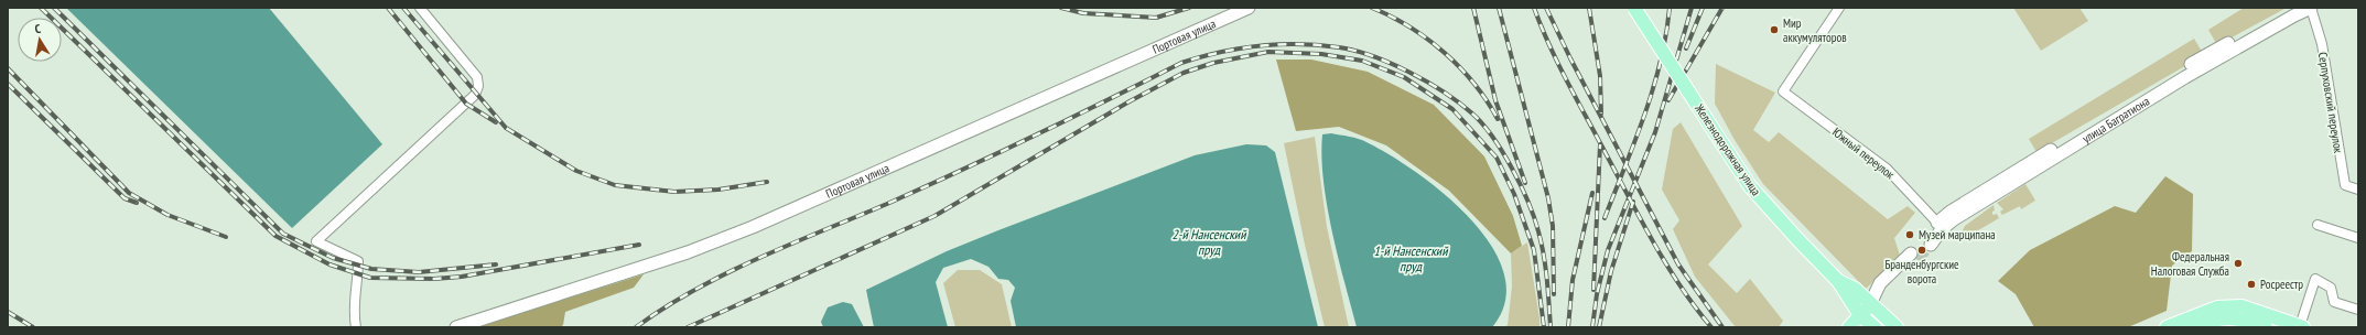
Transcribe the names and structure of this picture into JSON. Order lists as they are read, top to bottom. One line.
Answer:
{"streets":{"main road":["Портовая улица","улица Багратиона","Железнодорожная улица"],"street":["Серпуховский переулок","Южный переулок"]},"crossings":[["Серпуховский переулок","улица Багратиона"],["улица Багратиона","Южный переулок"]],"water":["2-й Нансенский пруд","1-й Нансенский пруд"],"places":["Мир аккумуляторов","Музей марципана","Бранденбургские ворота","Федеральная Налоговая Служба","Росреестр"],"north":"top"}
